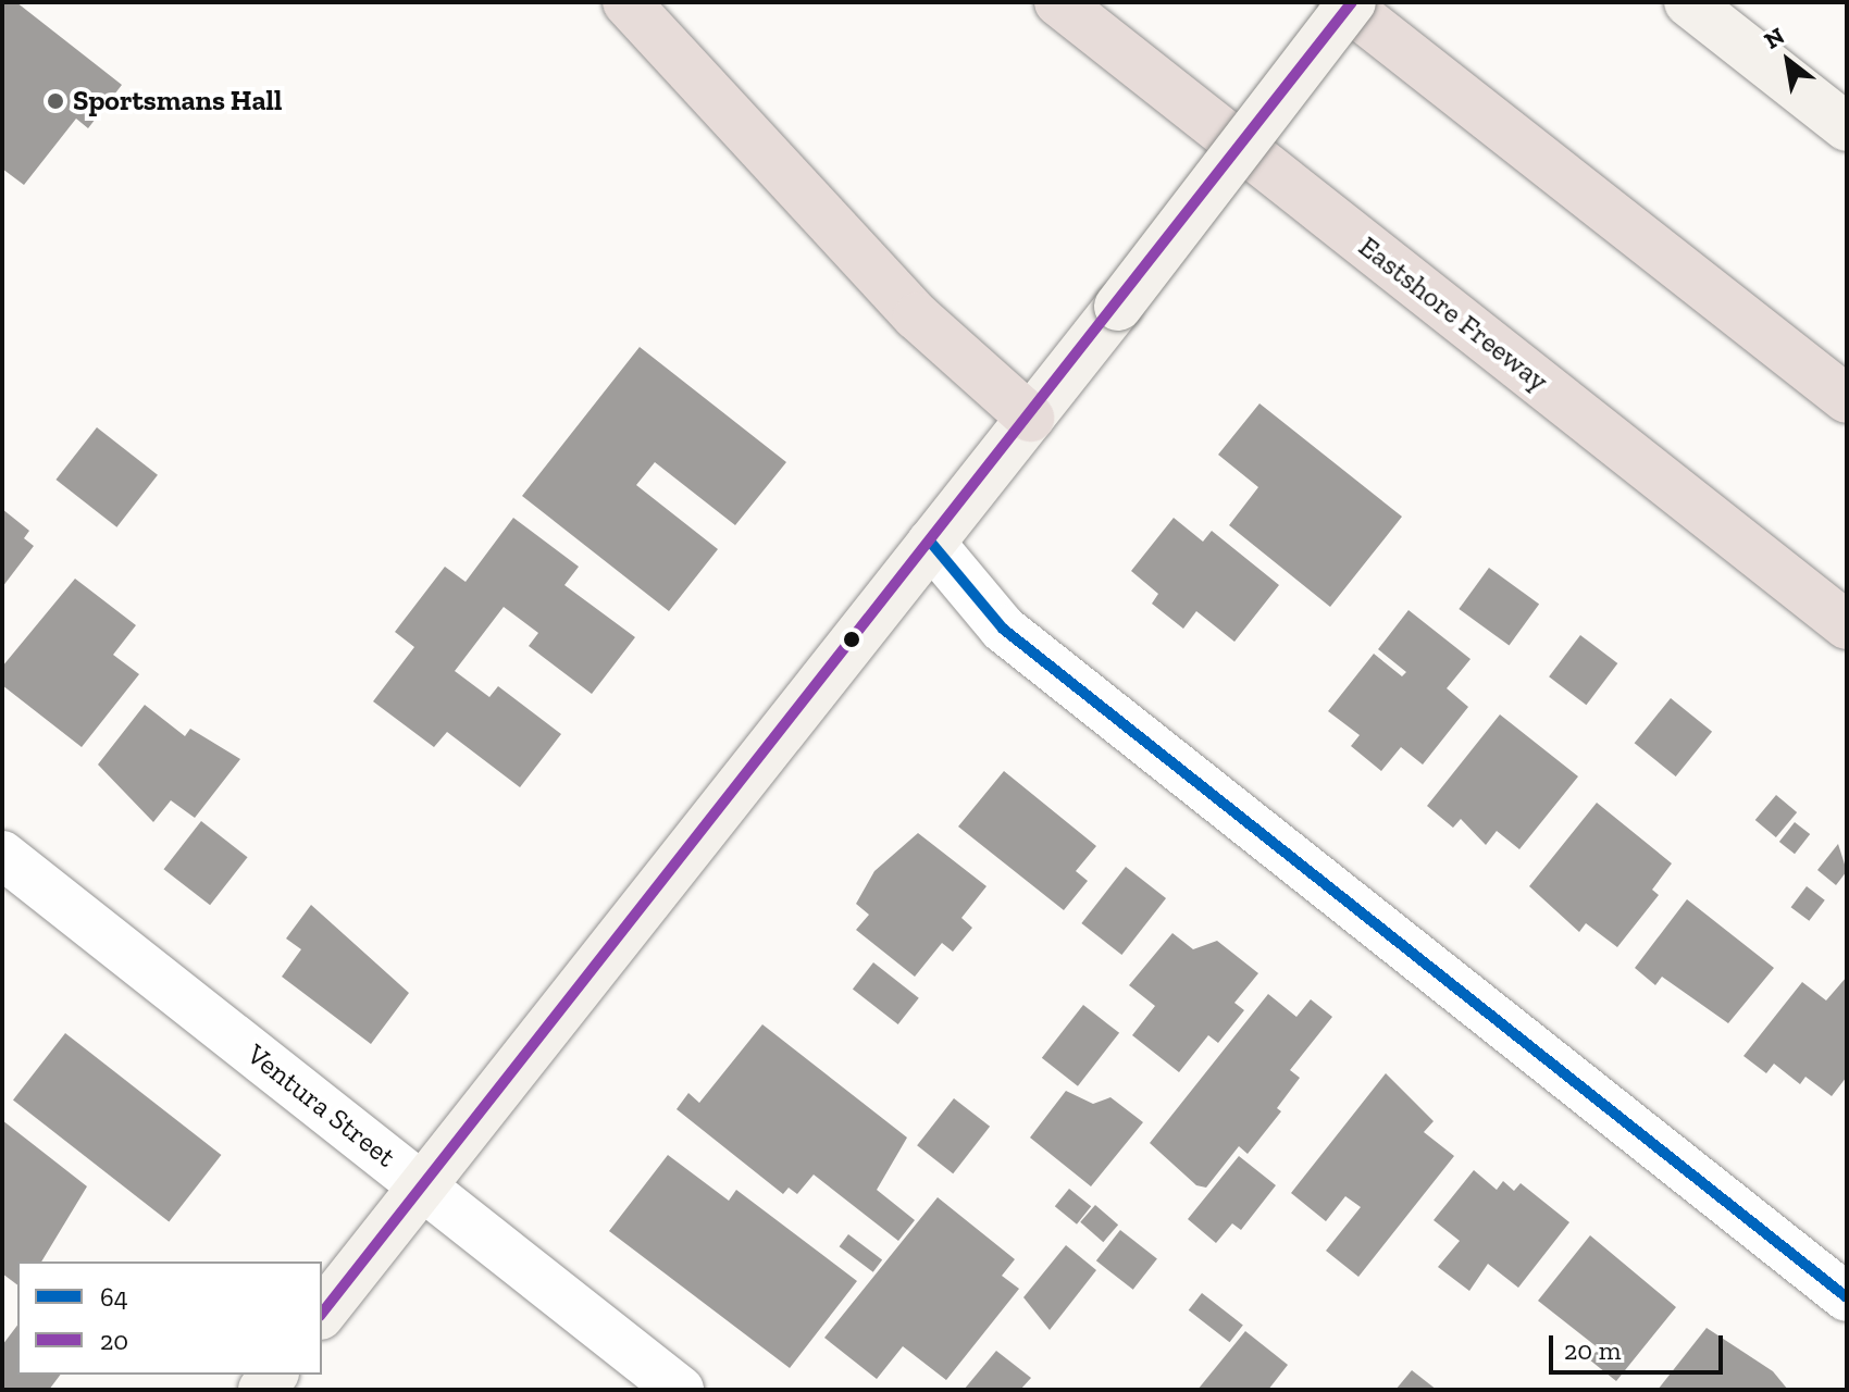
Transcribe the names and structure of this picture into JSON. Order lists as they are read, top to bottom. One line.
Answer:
{"streets":{"highway":["Eastshore Freeway"],"street":["Ventura Street"]},"places":["Sportsmans Hall"],"lines":["transit line 20","transit line 64"],"legend":["64","20"],"scale_bar":"20 m","north":"top left"}
